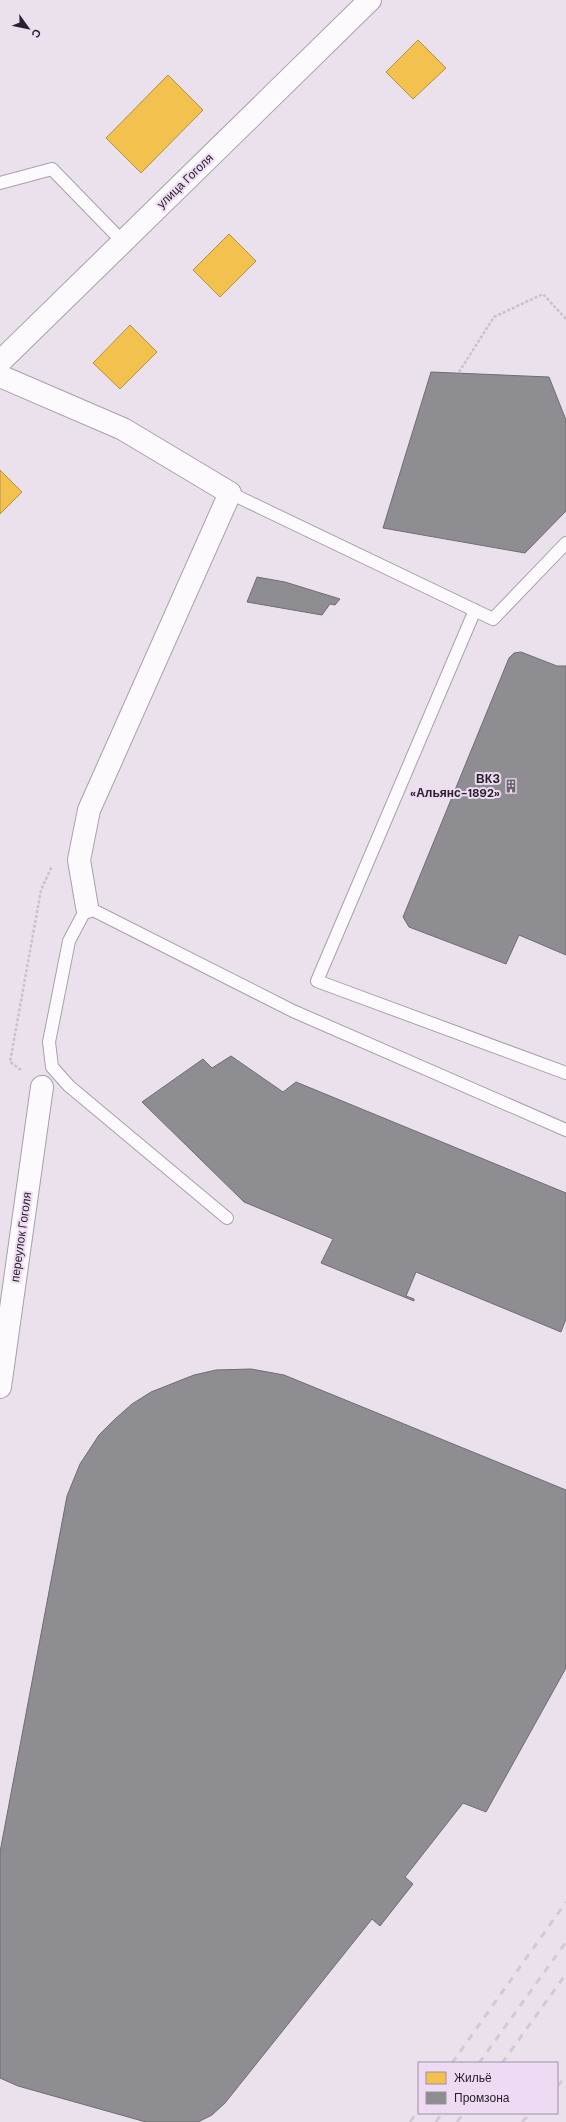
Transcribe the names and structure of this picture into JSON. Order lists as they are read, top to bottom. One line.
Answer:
{"streets":{"street":["улица Гоголя","переулок Гоголя"]},"places":{"building":["ВКЗ «Альянс-1892»"]},"legend":["Жильё","Промзона"],"north":"bottom right"}
